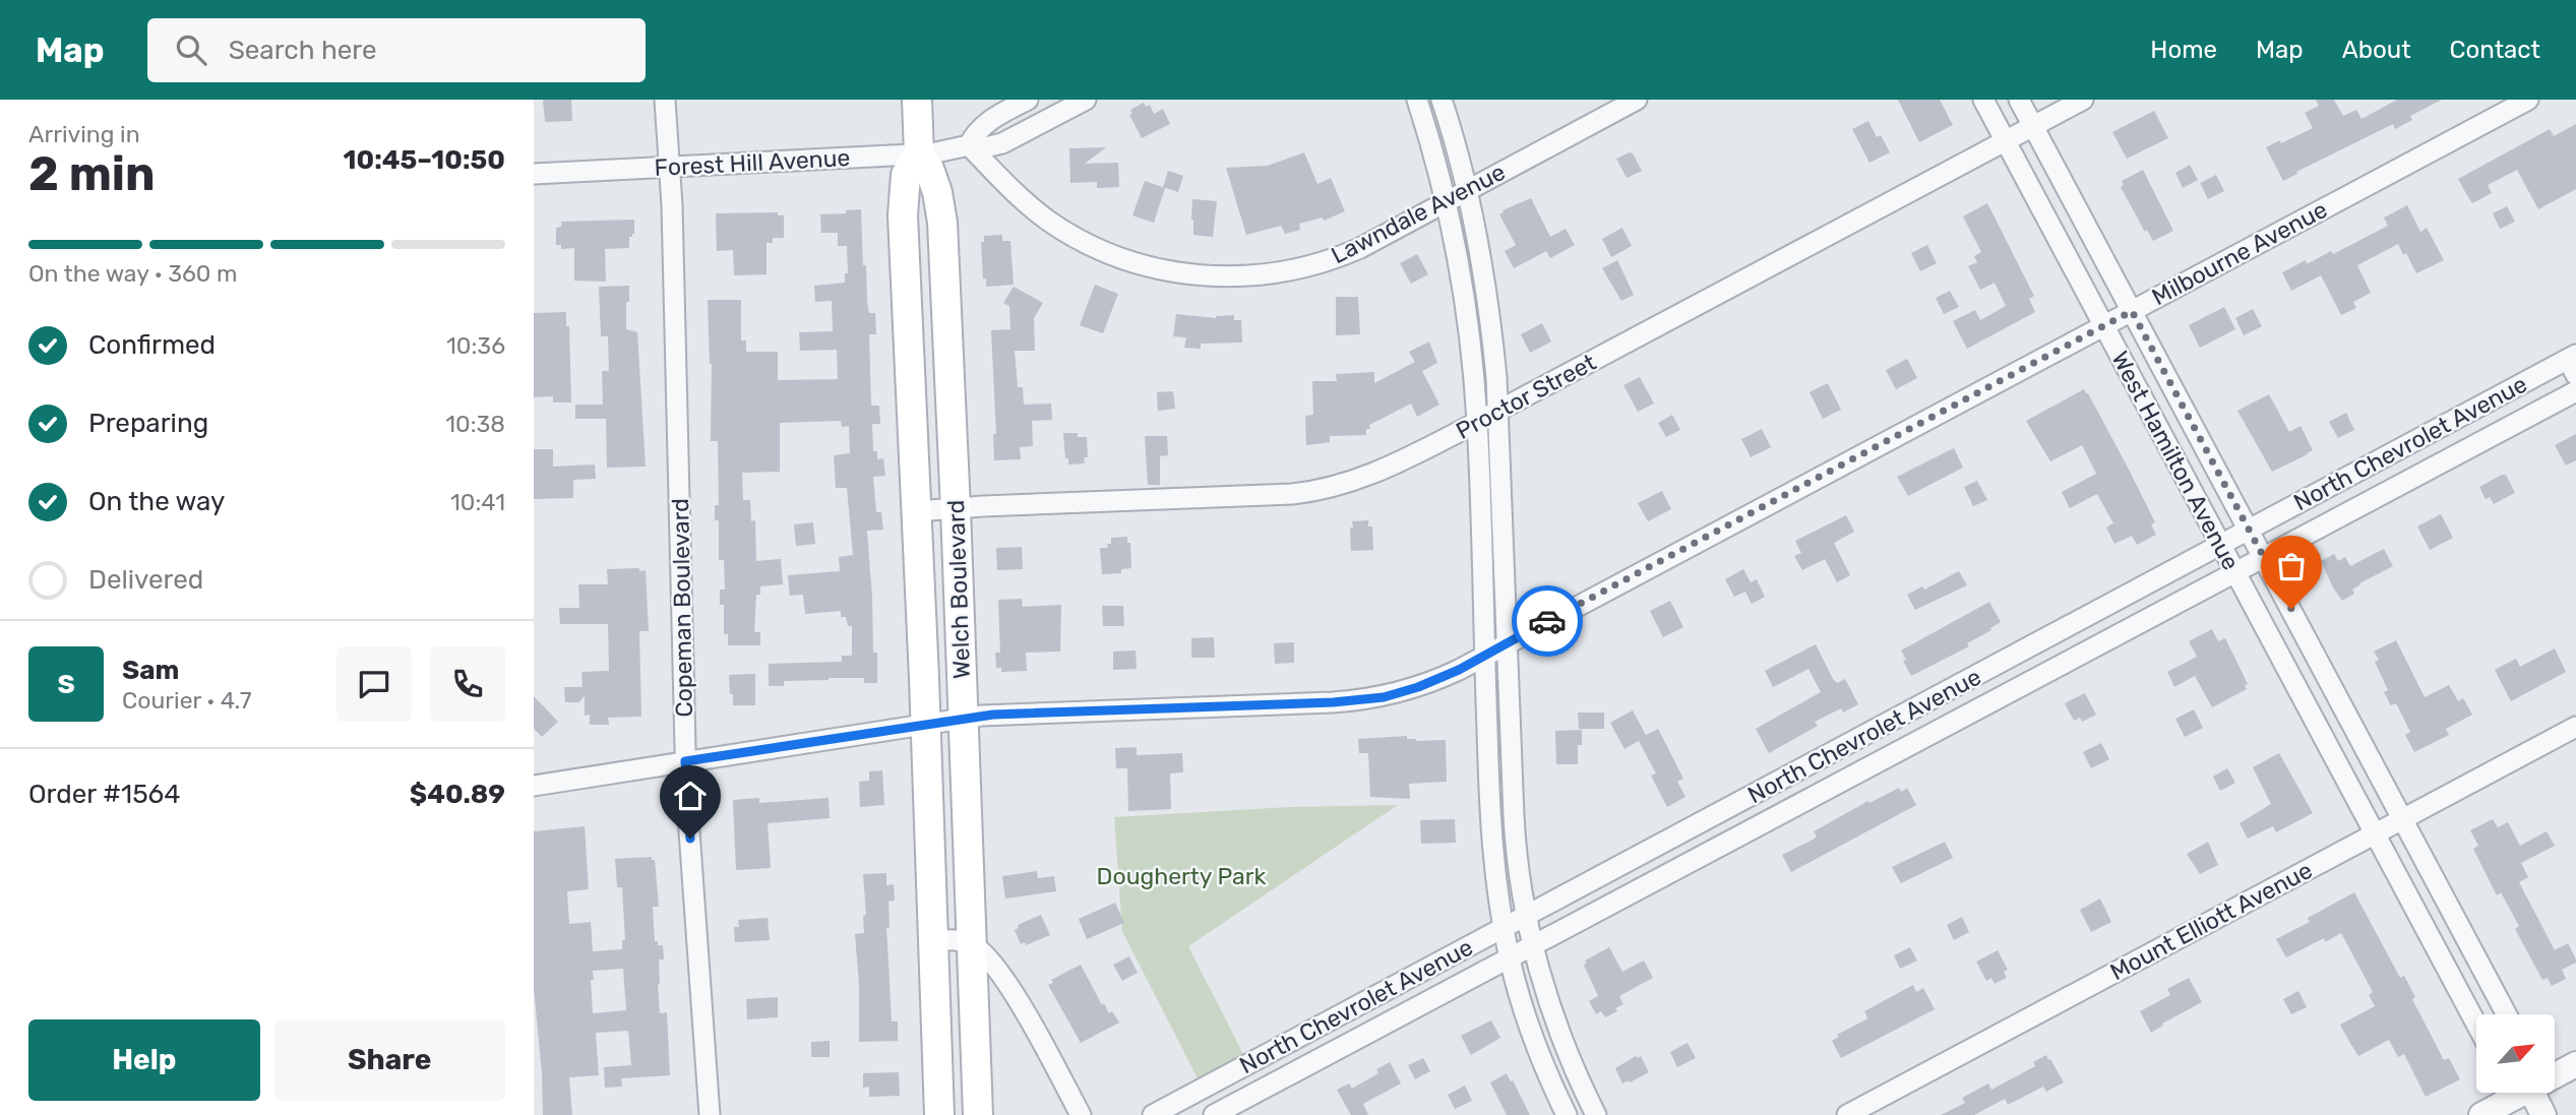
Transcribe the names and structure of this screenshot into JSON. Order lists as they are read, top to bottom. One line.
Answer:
{"streets":{"main road":["Welch Boulevard"],"street":["Forest Hill Avenue","Lawndale Avenue","Milbourne Avenue","Proctor Street","North Chevrolet Avenue","West Hamilton Avenue","Copeman Boulevard","Mount Elliott Avenue"]},"crossings":[["Forest Hill Avenue","Lawndale Avenue"],["Forest Hill Avenue","Welch Boulevard"],["Forest Hill Avenue","Copeman Boulevard"],["Milbourne Avenue","West Hamilton Avenue"],["Milbourne Avenue","Welch Boulevard"],["Milbourne Avenue","Copeman Boulevard"],["Proctor Street","West Hamilton Avenue"],["Proctor Street","Welch Boulevard"],["North Chevrolet Avenue","West Hamilton Avenue"],["West Hamilton Avenue","Mount Elliott Avenue"]],"parks":["Dougherty Park"],"north":"top right","page":{"header":"Map","search":"Search here","nav":["Home","Map","About","Contact"],"heading":["2 min","Arriving in","10:45–10:50"],"panel":["Sam","Courier · 4.7","Order #1564","$40.89"],"bar":"On the way · 360 m","list":[["Confirmed","10:36"],["Preparing","10:38"],["On the way","10:41"],"Delivered"],"round":"S","buttons":["Help","Share"]}}
